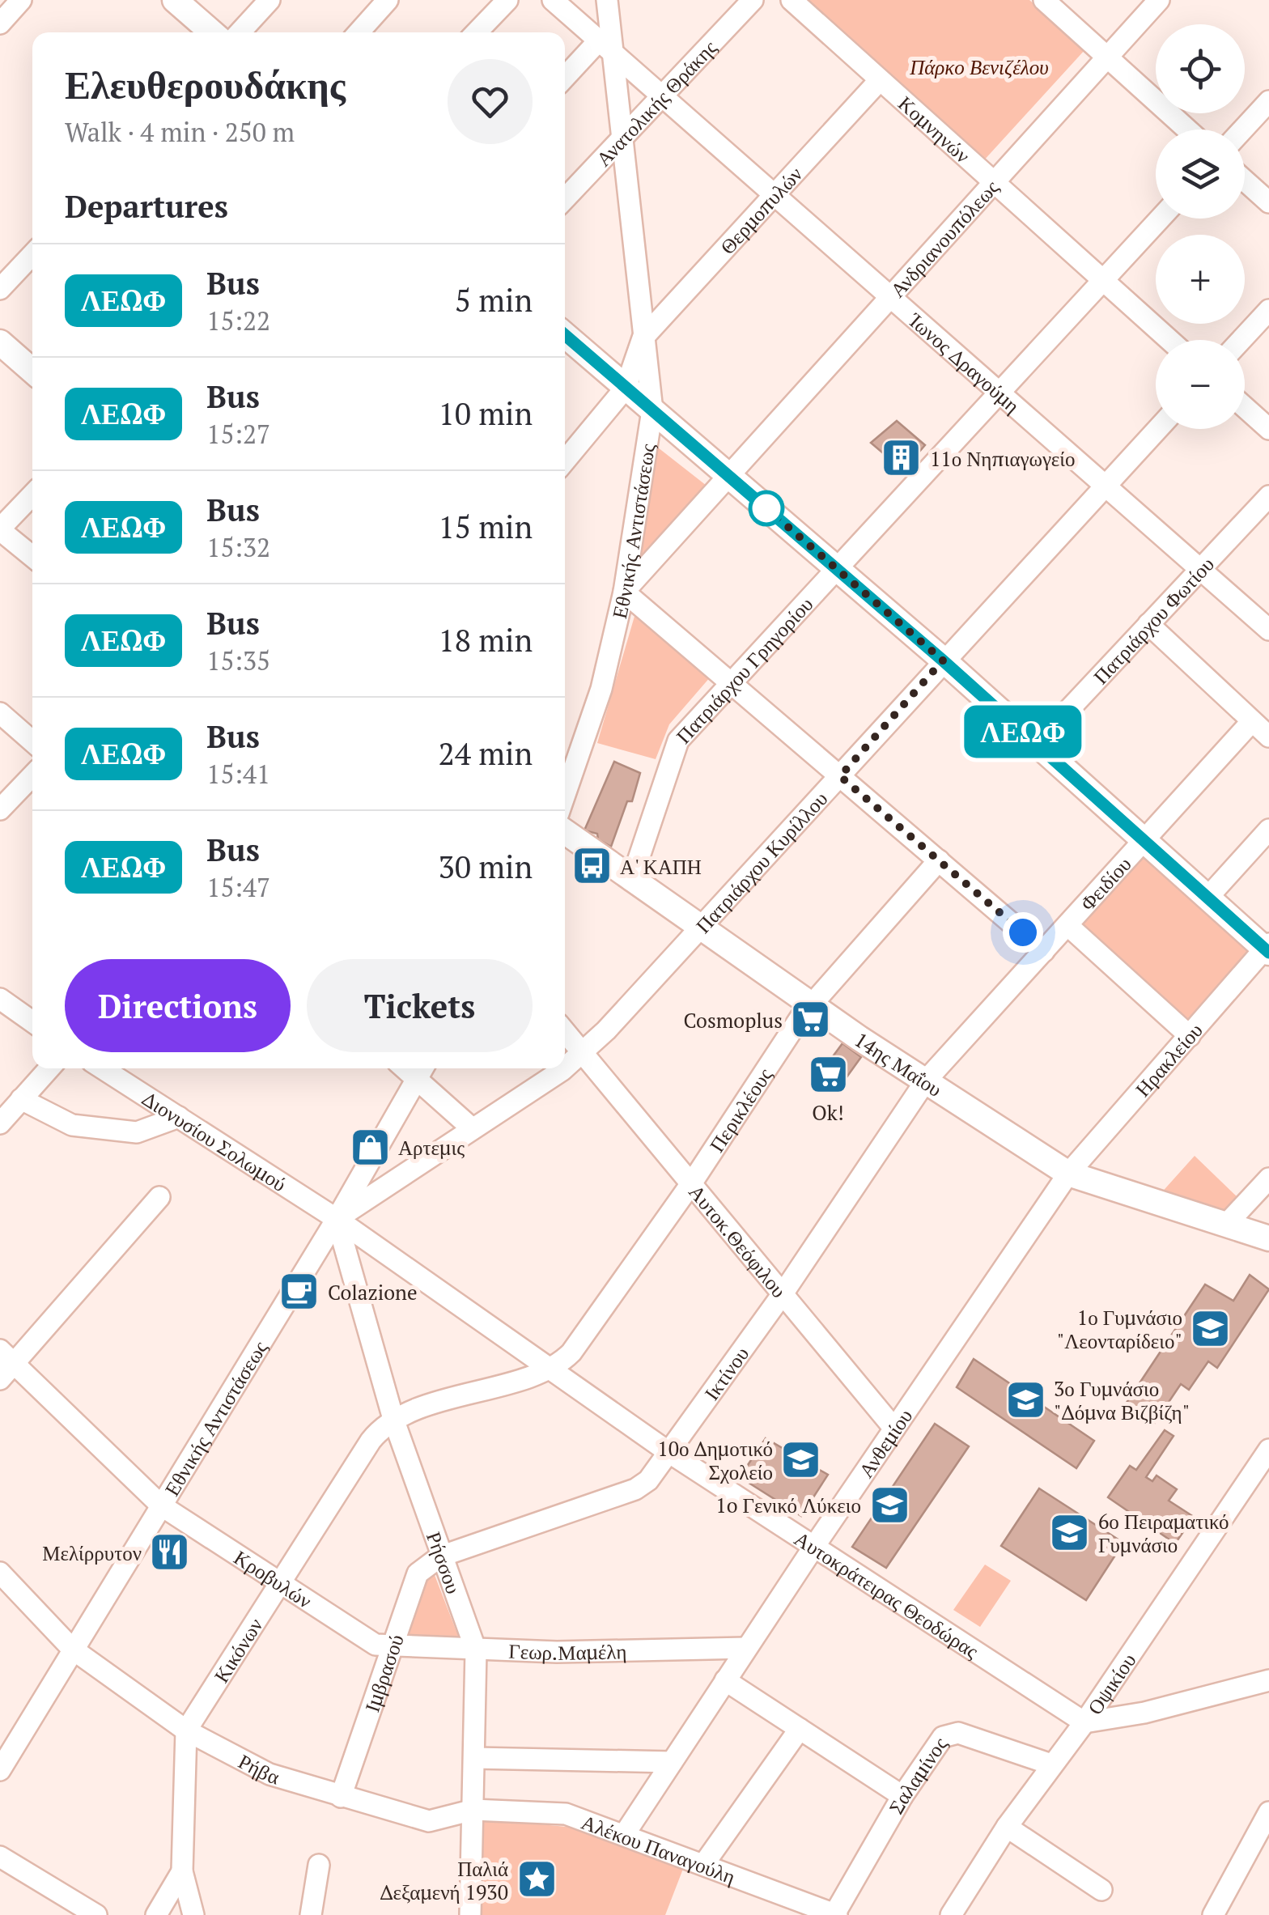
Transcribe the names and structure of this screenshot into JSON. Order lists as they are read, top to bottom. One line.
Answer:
{"streets":{"main road":["14ης Μαΐου"],"street":["Ανατολικής Θράκης","Κομνηνών","Θερμοπυλών","Ανδριανουπόλεως","Ίωνος Δραγούμη","Εθνικής Αντιστάσεως","Πατριάρχου Φωτίου","Πατριάρχου Γρηγορίου","Πατριάρχου Κυρίλλου","Φειδίου","Ηρακλείου","Περικλέους","Διονυσίου Σολωμού","Αυτοκ.Θεόφιλου","Ικτίνου","Ανθεμίου","Ρήσσου","Κροβυλών","Αυτοκράτειρας Θεοδώρας","Κικόνων","Γεωρ.Μαμέλη","Ιμβρασού","Οψικίου","Ρήβα","Σαλαμίνος","Αλέκου Παναγούλη"]},"crossings":[["Ανατολικής Θράκης","Ίωνος Δραγούμη"],["Ανατολικής Θράκης","Εθνικής Αντιστάσεως"],["Κομνηνών","Θερμοπυλών"],["Κομνηνών","Ανδριανουπόλεως"],["Κομνηνών","Πατριάρχου Γρηγορίου"],["Θερμοπυλών","Ίωνος Δραγούμη"],["Θερμοπυλών","Εθνικής Αντιστάσεως"],["Ανδριανουπόλεως","Ίωνος Δραγούμη"],["Ανδριανουπόλεως","Εθνικής Αντιστάσεως"],["Ίωνος Δραγούμη","Εθνικής Αντιστάσεως"],["Ίωνος Δραγούμη","Πατριάρχου Φωτίου"],["Ίωνος Δραγούμη","Πατριάρχου Γρηγορίου"],["Ίωνος Δραγούμη","Πατριάρχου Κυρίλλου"],["Εθνικής Αντιστάσεως","Πατριάρχου Κυρίλλου"],["Εθνικής Αντιστάσεως","Διονυσίου Σολωμού"],["Εθνικής Αντιστάσεως","Ρήσσου"],["Εθνικής Αντιστάσεως","Κροβυλών"],["Εθνικής Αντιστάσεως","Αυτοκράτειρας Θεοδώρας"],["Εθνικής Αντιστάσεως","Ρήβα"],["Πατριάρχου Γρηγορίου","14ης Μαΐου"],["Πατριάρχου Κυρίλλου","14ης Μαΐου"],["Πατριάρχου Κυρίλλου","Διονυσίου Σολωμού"],["Πατριάρχου Κυρίλλου","Αυτοκ.Θεόφιλου"],["Πατριάρχου Κυρίλλου","Ρήσσου"],["Πατριάρχου Κυρίλλου","Αυτοκράτειρας Θεοδώρας"],["Φειδίου","14ης Μαΐου"],["Φειδίου","Ικτίνου"],["Ηρακλείου","14ης Μαΐου"],["Ηρακλείου","Ανθεμίου"],["14ης Μαΐου","Περικλέους"],["14ης Μαΐου","Ικτίνου"],["14ης Μαΐου","Ανθεμίου"],["Περικλέους","Αυτοκ.Θεόφιλου"],["Περικλέους","Αυτοκράτειρας Θεοδώρας"],["Διονυσίου Σολωμού","Ρήσσου"],["Διονυσίου Σολωμού","Αυτοκράτειρας Θεοδώρας"],["Αυτοκ.Θεόφιλου","Ικτίνου"],["Αυτοκ.Θεόφιλου","Ανθεμίου"],["Ικτίνου","Ρήσσου"],["Ικτίνου","Αυτοκράτειρας Θεοδώρας"],["Ικτίνου","Ιμβρασού"],["Ανθεμίου","Αυτοκράτειρας Θεοδώρας"],["Ανθεμίου","Γεωρ.Μαμέλη"],["Ανθεμίου","Αλέκου Παναγούλη"],["Ρήσσου","Αυτοκράτειρας Θεοδώρας"],["Ρήσσου","Κικόνων"],["Ρήσσου","Γεωρ.Μαμέλη"],["Ρήσσου","Ιμβρασού"],["Ρήσσου","Ρήβα"],["Ρήσσου","Αλέκου Παναγούλη"],["Κροβυλών","Κικόνων"],["Κροβυλών","Γεωρ.Μαμέλη"],["Κροβυλών","Ιμβρασού"],["Αυτοκράτειρας Θεοδώρας","Οψικίου"],["Κικόνων","Ρήβα"],["Γεωρ.Μαμέλη","Ιμβρασού"],["Ιμβρασού","Ρήβα"],["Οψικίου","Σαλαμίνος"],["Ρήβα","Αλέκου Παναγούλη"],["Σαλαμίνος","Αλέκου Παναγούλη"]],"parks":["Πάρκο Βενιζέλου"],"places":{"building":["11ο Νηπιαγωγείο"],"bus stop":["Α' ΚΑΠΗ"],"supermarket":["Cosmoplus","Ok!"],"shop":["Αρτεμις"],"cafe":["Colazione"],"school or university":["1ο Γυμνάσιο \"Λεονταρίδειο\"","3ο Γυμνάσιο \"Δόμνα Βιζβίζη\"","10ο Δημοτικό Σχολείο","1o Γενικό Λύκειο","6ο Πειραματικό Γυμνάσιο"],"restaurant":["Μελίρρυτον"],"place":["Παλιά Δεξαμενή 1930"]},"lines":["bus line ΛΕΩΦ"],"page":{"on_map":"ΛΕΩΦ","map_buttons":["+","−"],"heading":[["Ελευθερουδάκης","Walk · 4 min · 250 m"],"Departures"],"list":[{"mark":"ΛΕΩΦ","name":"Bus","note":"15:22","value":"5 min"},{"mark":"ΛΕΩΦ","name":"Bus","note":"15:27","value":"10 min"},{"mark":"ΛΕΩΦ","name":"Bus","note":"15:32","value":"15 min"},{"mark":"ΛΕΩΦ","name":"Bus","note":"15:35","value":"18 min"},{"mark":"ΛΕΩΦ","name":"Bus","note":"15:41","value":"24 min"},{"mark":"ΛΕΩΦ","name":"Bus","note":"15:47","value":"30 min"}],"buttons":["Directions","Tickets"]}}
